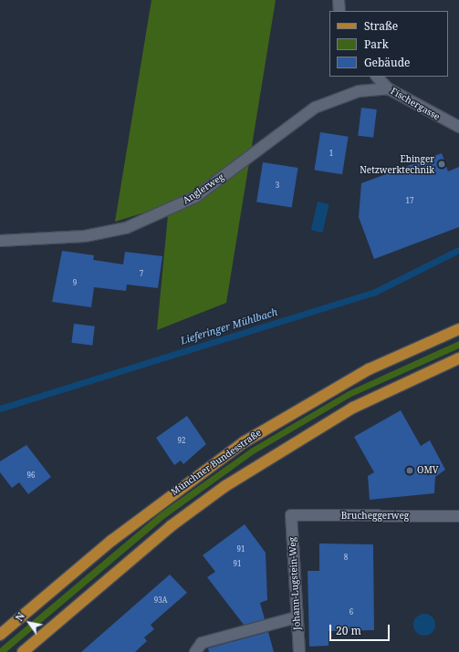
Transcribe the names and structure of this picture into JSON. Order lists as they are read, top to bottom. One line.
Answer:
{"streets":{"main road":["Münchner Bundesstraße"],"street":["Fischergasse","Anglerweg","Brucheggerweg","Johann-Lugstein-Weg"]},"crossings":[["Fischergasse","Anglerweg"],["Brucheggerweg","Johann-Lugstein-Weg"]],"water":["Lieferinger Mühlbach"],"places":["Ebinger Netzwerktechnik","OMV"],"house_numbers":["1","3","17","7","9","92","96","91","8","91","93A","6"],"legend":["Straße","Park","Gebäude"],"scale_bar":"20 m","north":"top left"}
